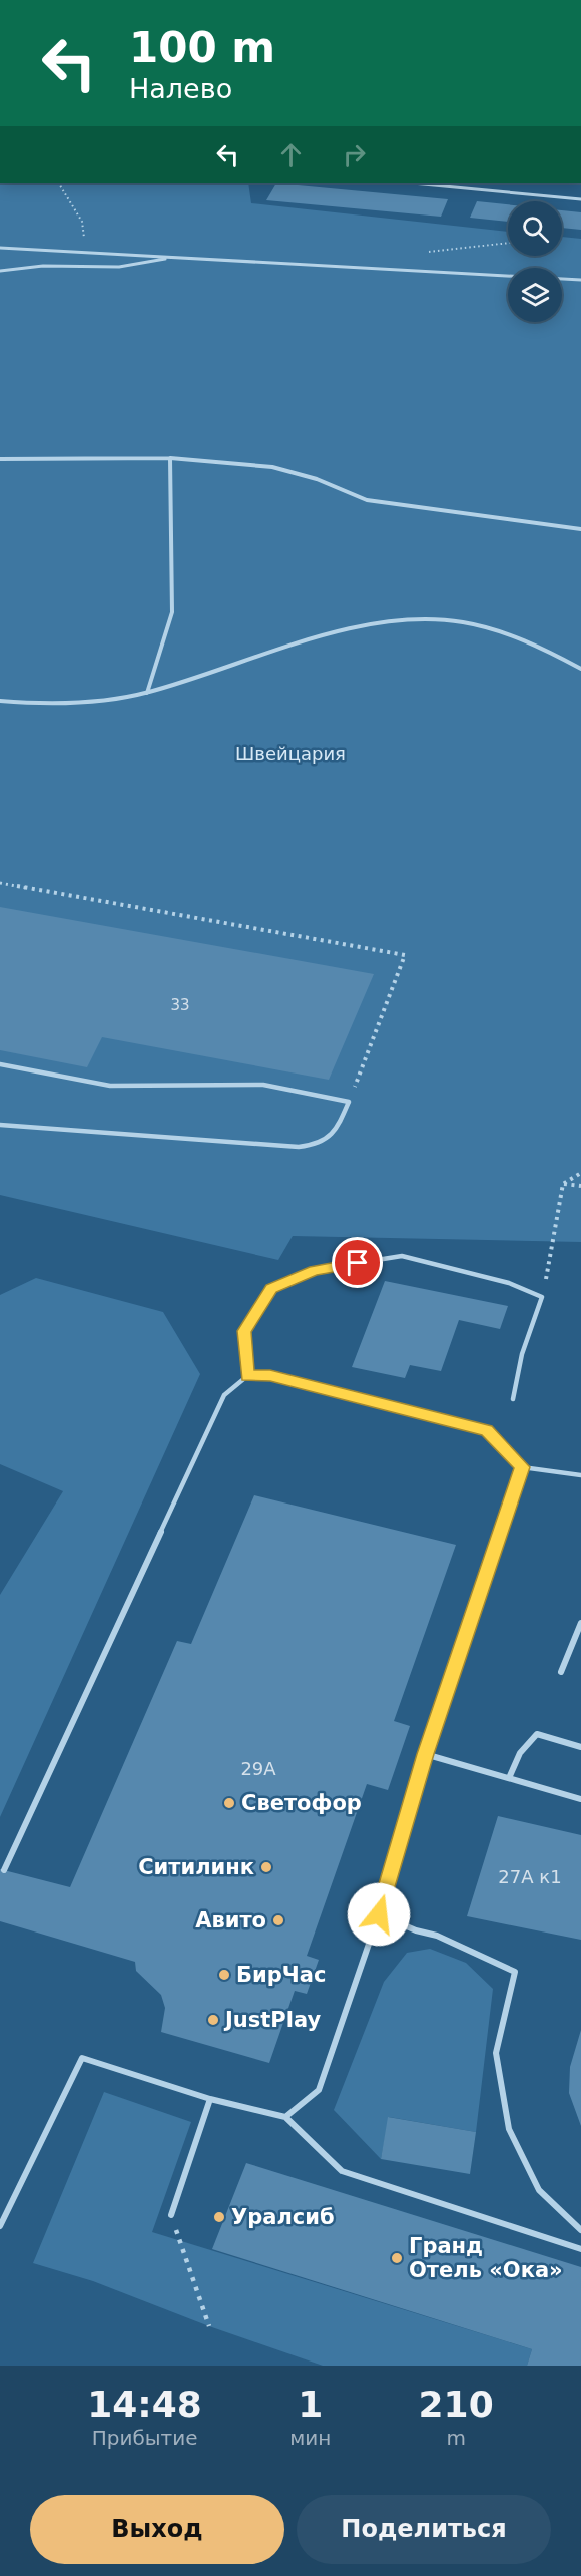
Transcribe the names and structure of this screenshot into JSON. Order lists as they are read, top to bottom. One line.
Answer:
{"parks":["Швейцария"],"places":["Светофор","Ситилинк","Авито","БирЧас","JustPlay","Уралсиб","Гранд Отель «Ока»"],"house_numbers":["33","29А","27А к1"],"page":{"turn":["100 m","Налево"],"eta":["14:48","Прибытие","1","мин","210","m"],"buttons":["Выход","Поделиться"]}}
